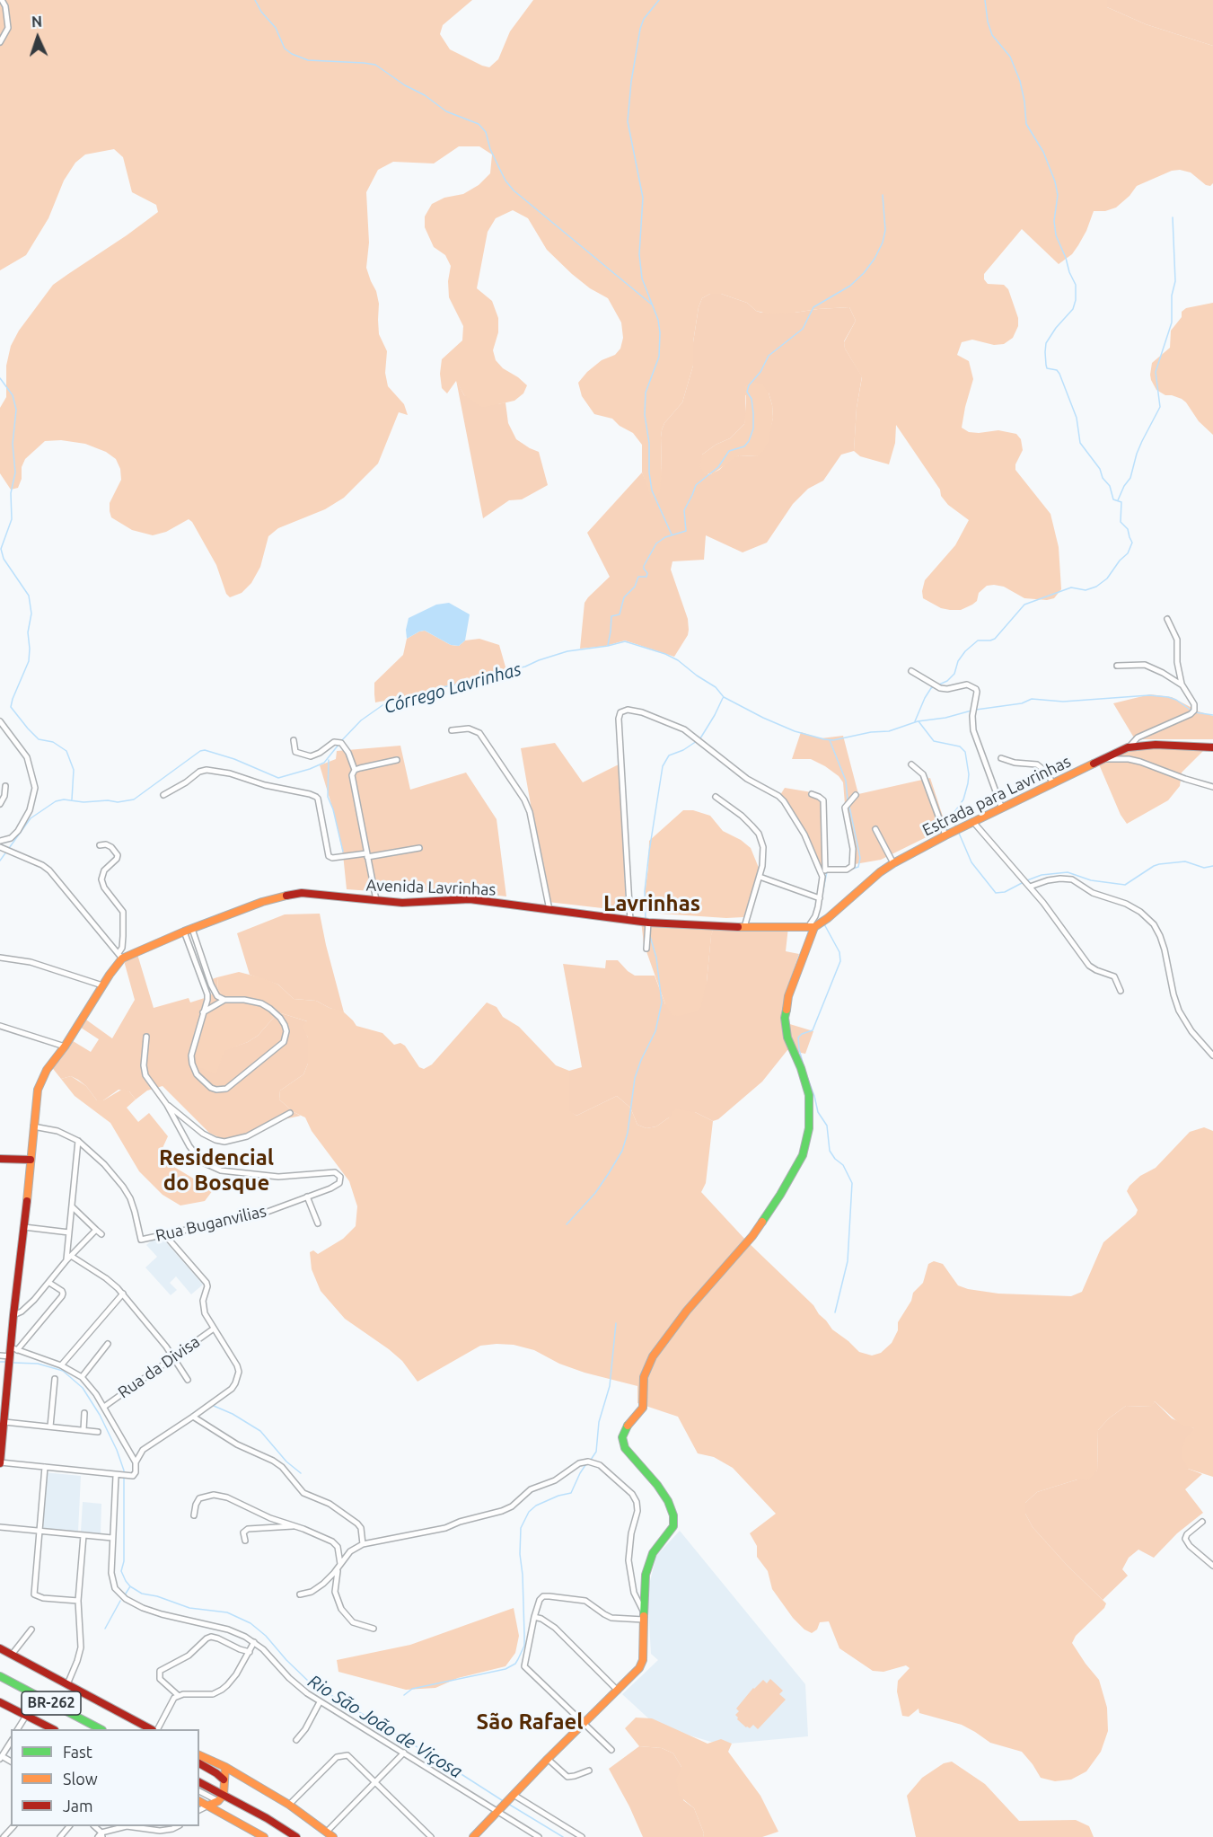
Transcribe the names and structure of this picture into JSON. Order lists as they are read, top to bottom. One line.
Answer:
{"streets":{"main road":["Estrada para Lavrinhas","Avenida Lavrinhas","BR-262"],"street":["Rua Buganvilias","Rua da Divisa"]},"crossings":[["Estrada para Lavrinhas","Avenida Lavrinhas"]],"districts":["Lavrinhas","Residencial do Bosque","São Rafael"],"water":["Córrego Lavrinhas","Rio São João de Viçosa"],"legend":["Fast","Slow","Jam"],"north":"top"}
